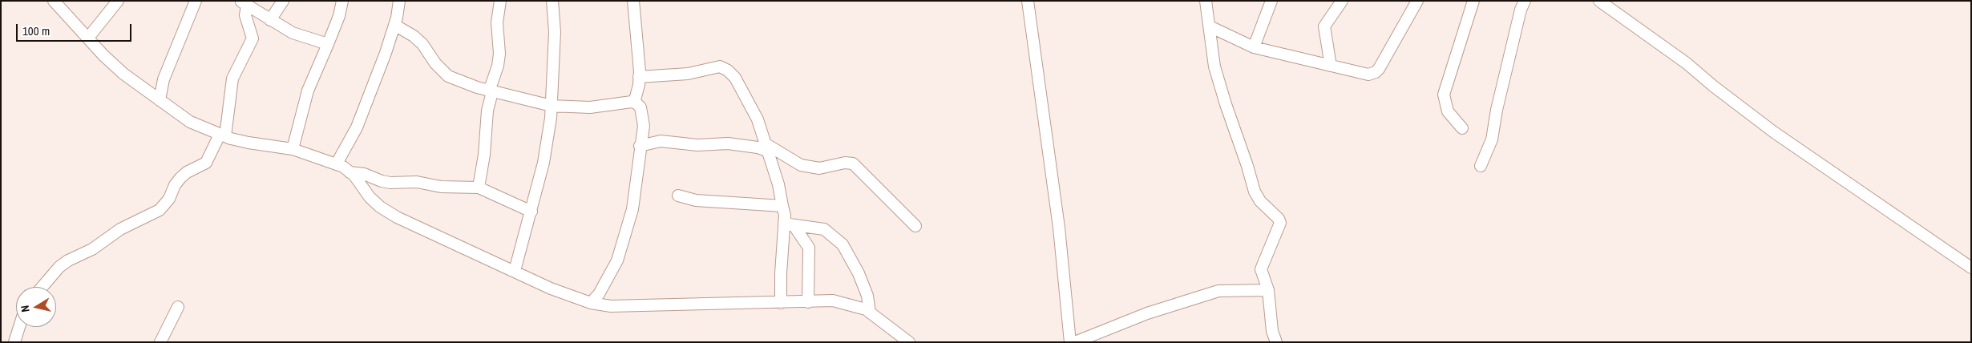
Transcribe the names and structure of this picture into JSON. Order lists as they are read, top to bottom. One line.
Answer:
{"scale_bar":"100 m","north":"left"}
